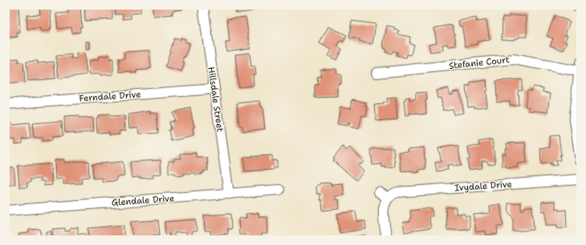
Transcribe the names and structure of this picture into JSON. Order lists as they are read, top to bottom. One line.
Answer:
{"streets":{"street":["Stefanie Court","Ferndale Drive","Hillsdale Street","Ivydale Drive","Glendale Drive"]},"crossings":[["Ferndale Drive","Hillsdale Street"],["Hillsdale Street","Glendale Drive"]]}
